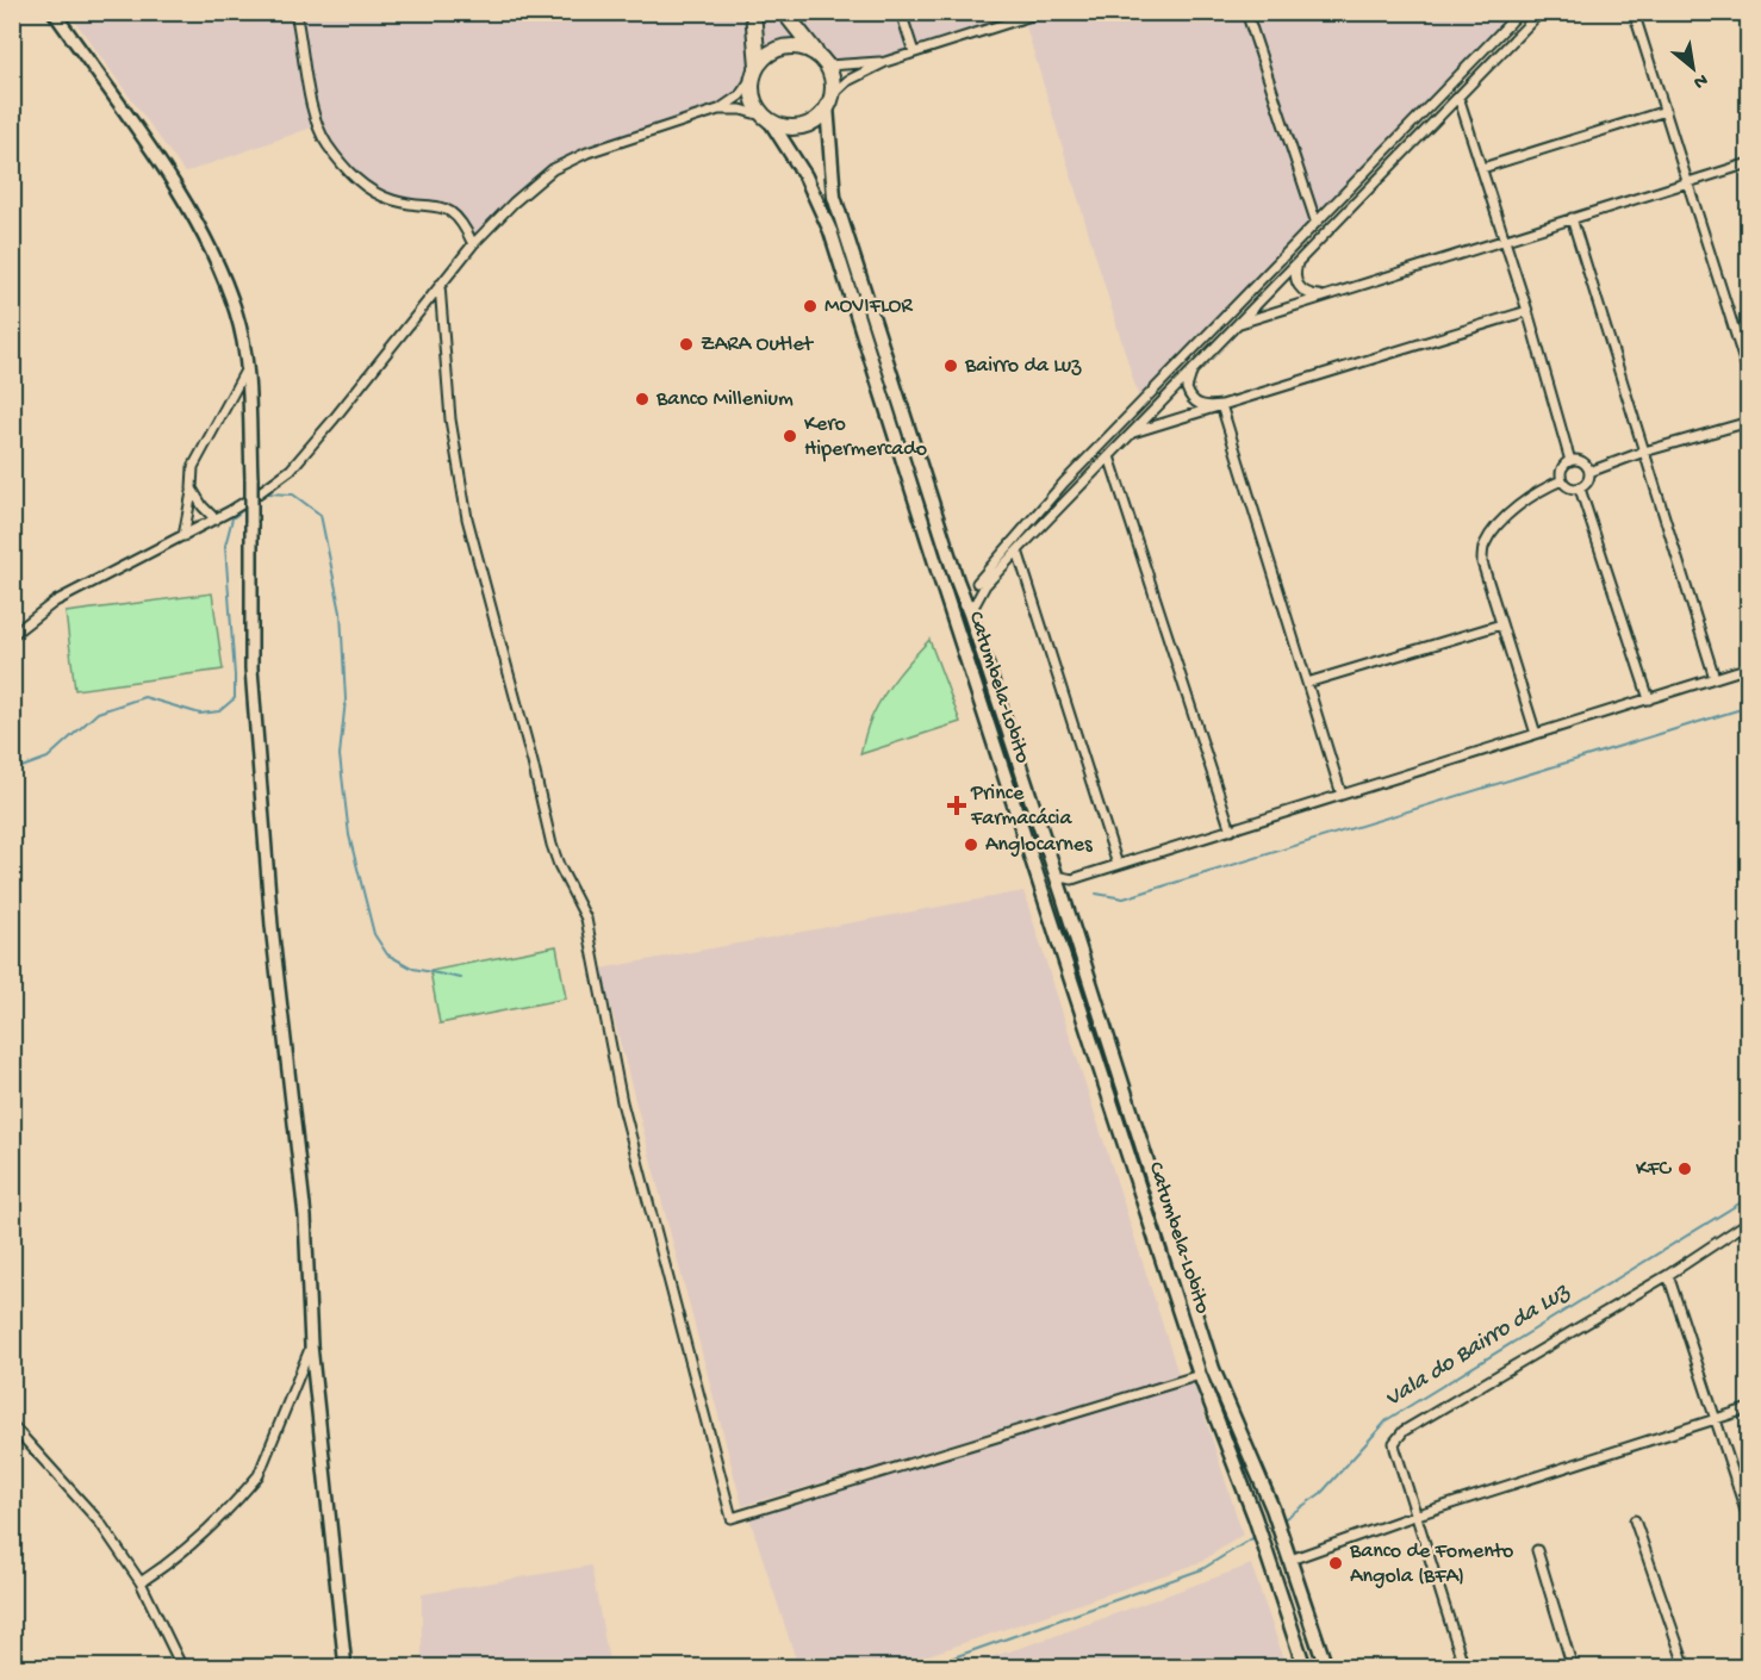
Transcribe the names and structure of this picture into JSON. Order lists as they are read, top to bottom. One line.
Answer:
{"streets":{"main road":["Catumbela-Lobito"]},"water":["Vala do Bairro da Luz"],"places":{"other":["MOVIFLOR","ZARA Outlet","Bairro da Luz","Banco Millenium","Kero Hipermercado","Anglocarnes","KFC","Banco de Fomento Angola (BFA)"],"health":["Prince Farmacácia"]},"north":"bottom right"}
